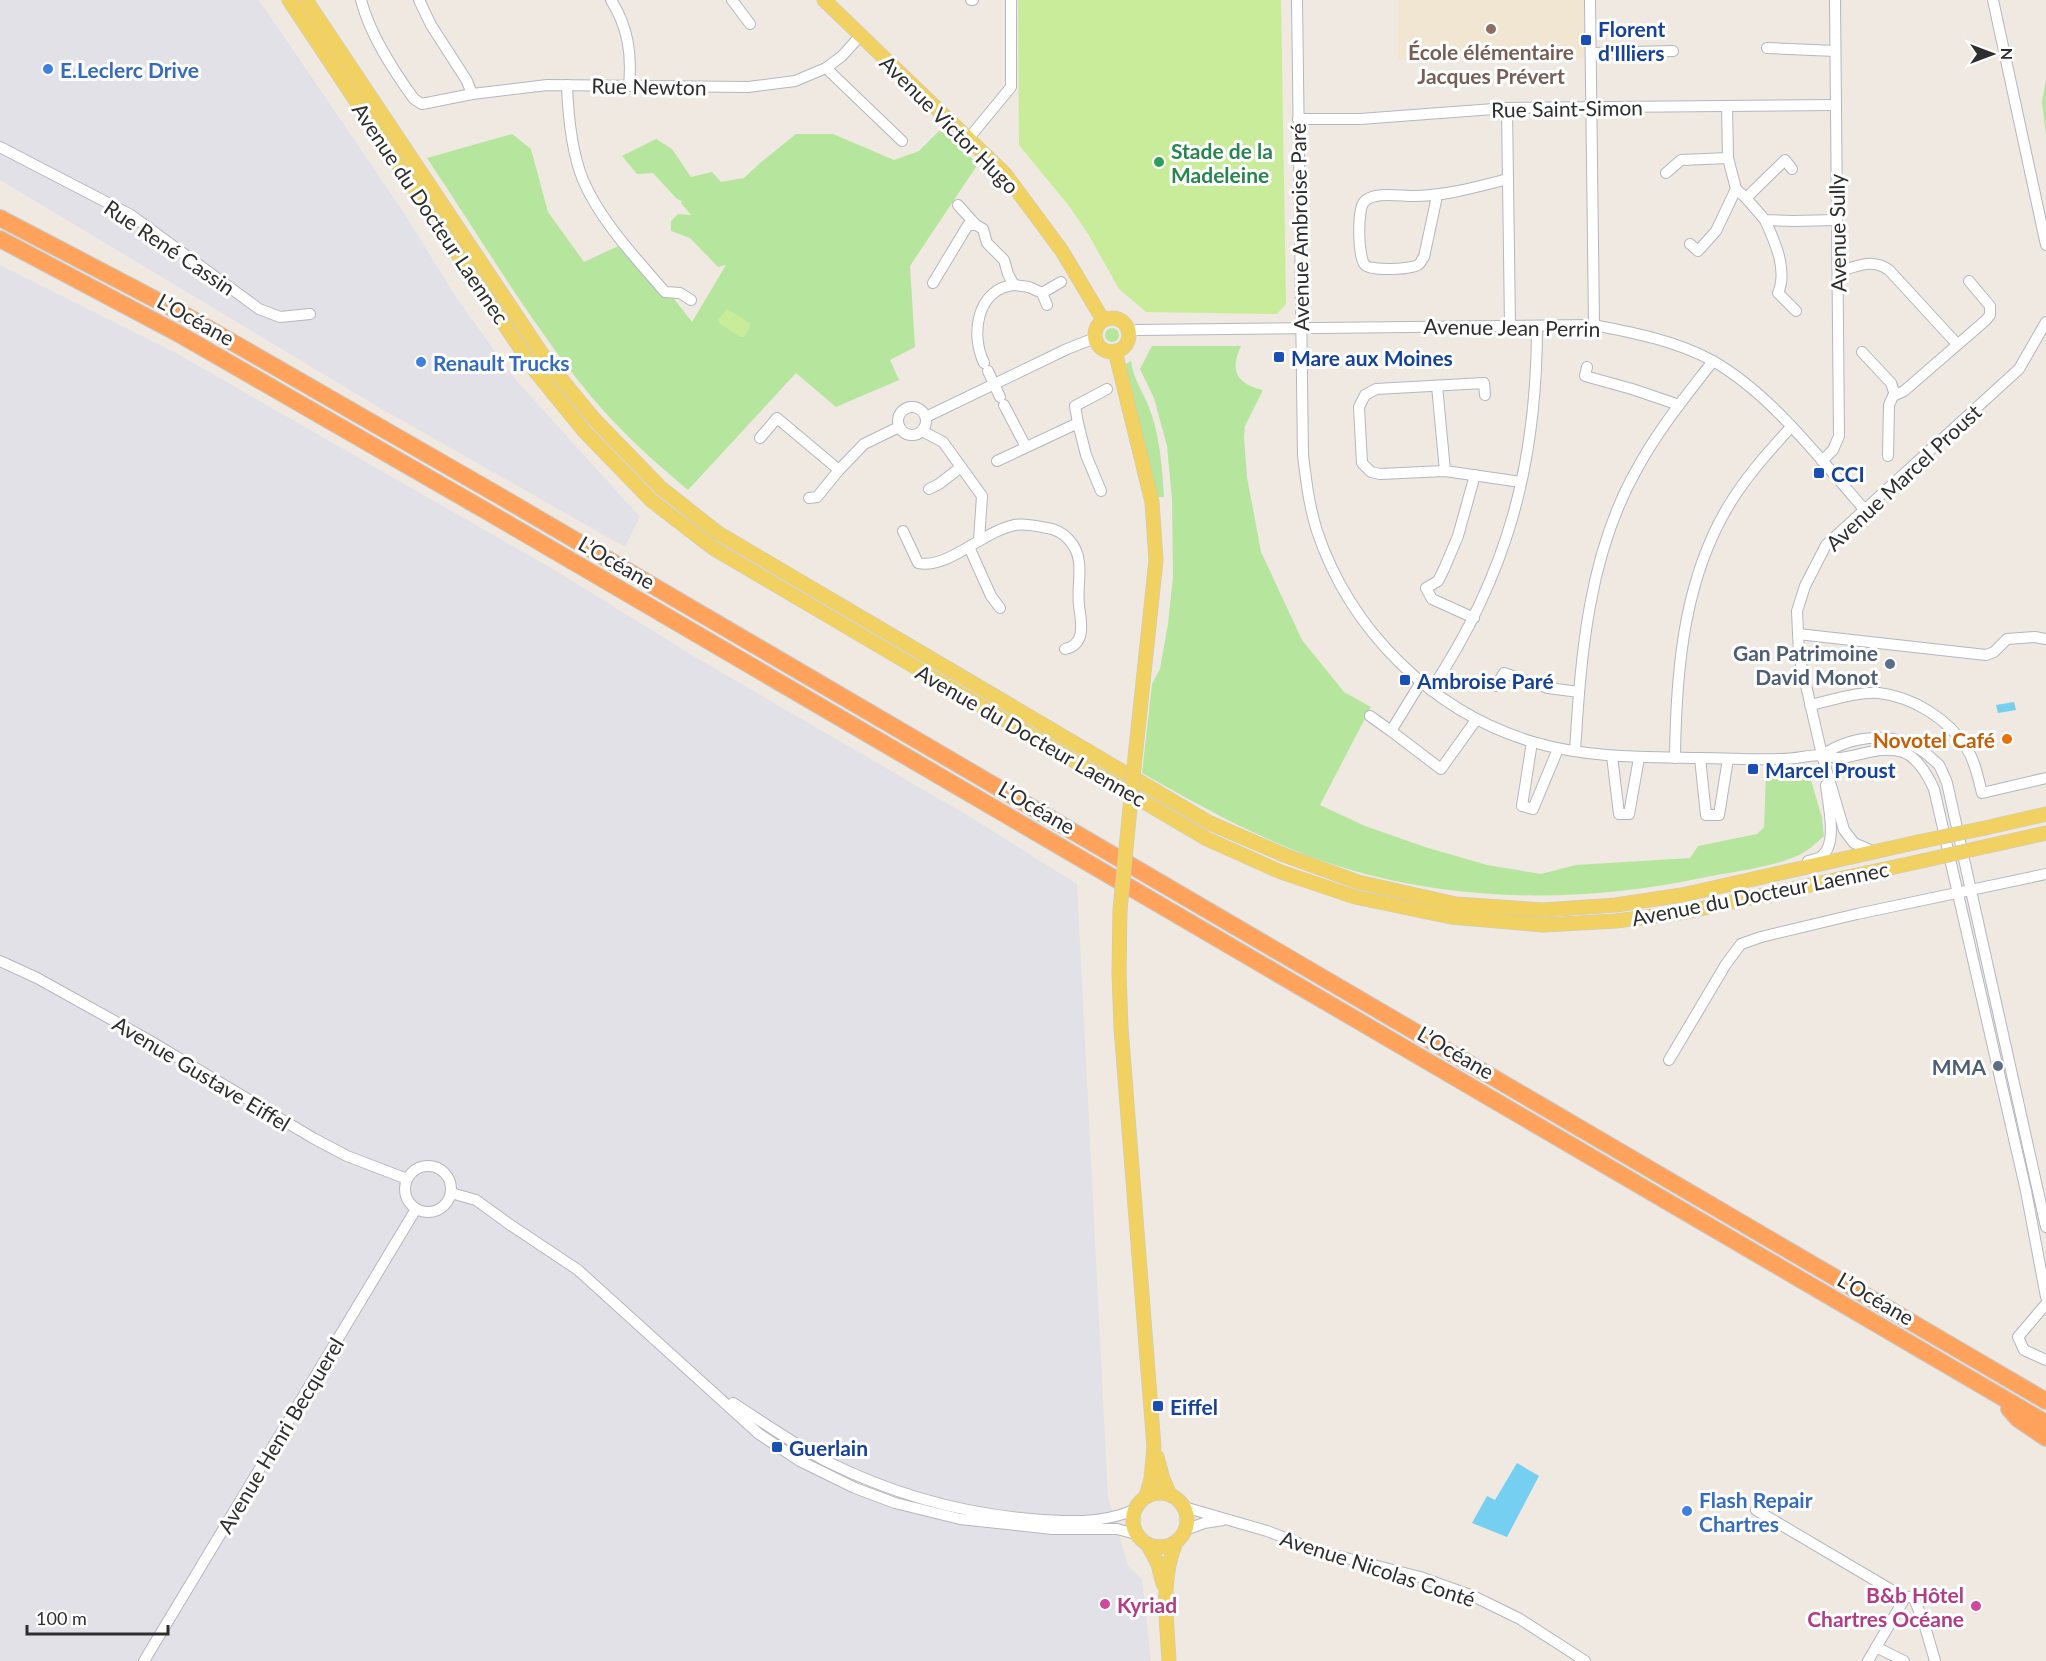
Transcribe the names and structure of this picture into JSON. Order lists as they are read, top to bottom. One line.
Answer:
{"streets":{"highway":["L’Océane"],"main road":["Avenue Victor Hugo","Avenue du Docteur Laennec"],"street":["Rue Newton","Rue Saint-Simon","Avenue Ambroise Paré","Avenue Sully","Rue René Cassin","Avenue Jean Perrin","Avenue Marcel Proust","Avenue Gustave Eiffel","Avenue Henri Becquerel","Avenue Nicolas Conté"]},"crossings":[["Rue Newton","Avenue Victor Hugo"],["Rue Saint-Simon","Avenue Ambroise Paré"],["Rue Saint-Simon","Avenue Sully"],["Avenue Victor Hugo","Avenue Jean Perrin"],["Avenue du Docteur Laennec","Avenue Marcel Proust"],["Avenue Ambroise Paré","Avenue Jean Perrin"],["Avenue Ambroise Paré","Avenue Marcel Proust"],["Avenue Sully","Avenue Jean Perrin"],["Avenue Jean Perrin","Avenue Marcel Proust"],["Avenue Gustave Eiffel","Avenue Henri Becquerel"]],"places":{"other":["École élémentaire Jacques Prévert","E.Leclerc Drive","Stade de la Madeleine","Renault Trucks","Gan Patrimoine David Monot","Novotel Café","MMA","Flash Repair Chartres","Kyriad","B&b Hôtel Chartres Océane"],"transit":["Florent d'Illiers","Mare aux Moines","CCI","Ambroise Paré","Marcel Proust","Eiffel","Guerlain"]},"scale_bar":"100 m","north":"right"}
